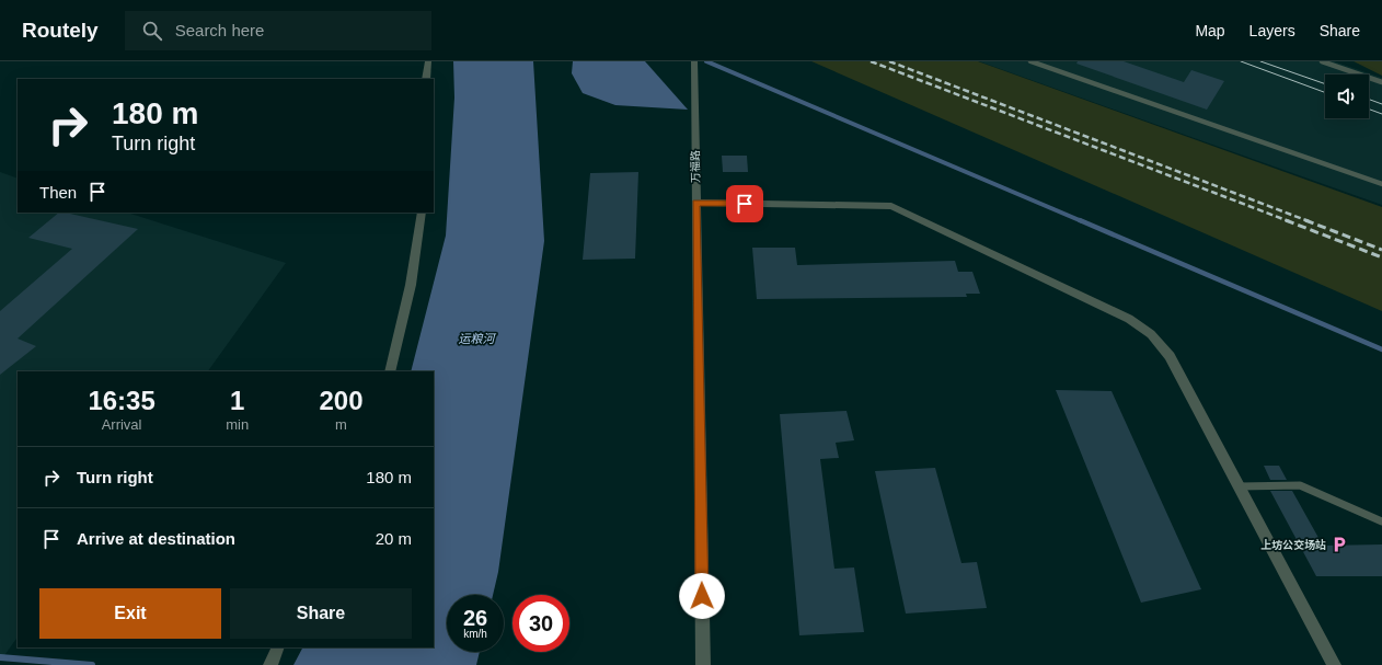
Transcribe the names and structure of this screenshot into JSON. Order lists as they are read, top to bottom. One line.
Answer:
{"streets":{"street":["万福路"]},"water":["运粮河"],"places":{"parking":["上坊公交场站"]},"page":{"header":"Routely","search":"Search here","nav":["Map","Layers","Share"],"turn":["180 m","Turn right"],"then":"Then","eta":["16:35","Arrival","1","min","200","m"],"list":[{"name":"Turn right","value":"180 m"},{"name":"Arrive at destination","value":"20 m"}],"buttons":["Exit","Share"],"speed":"26 km/h","limit":"30"}}
